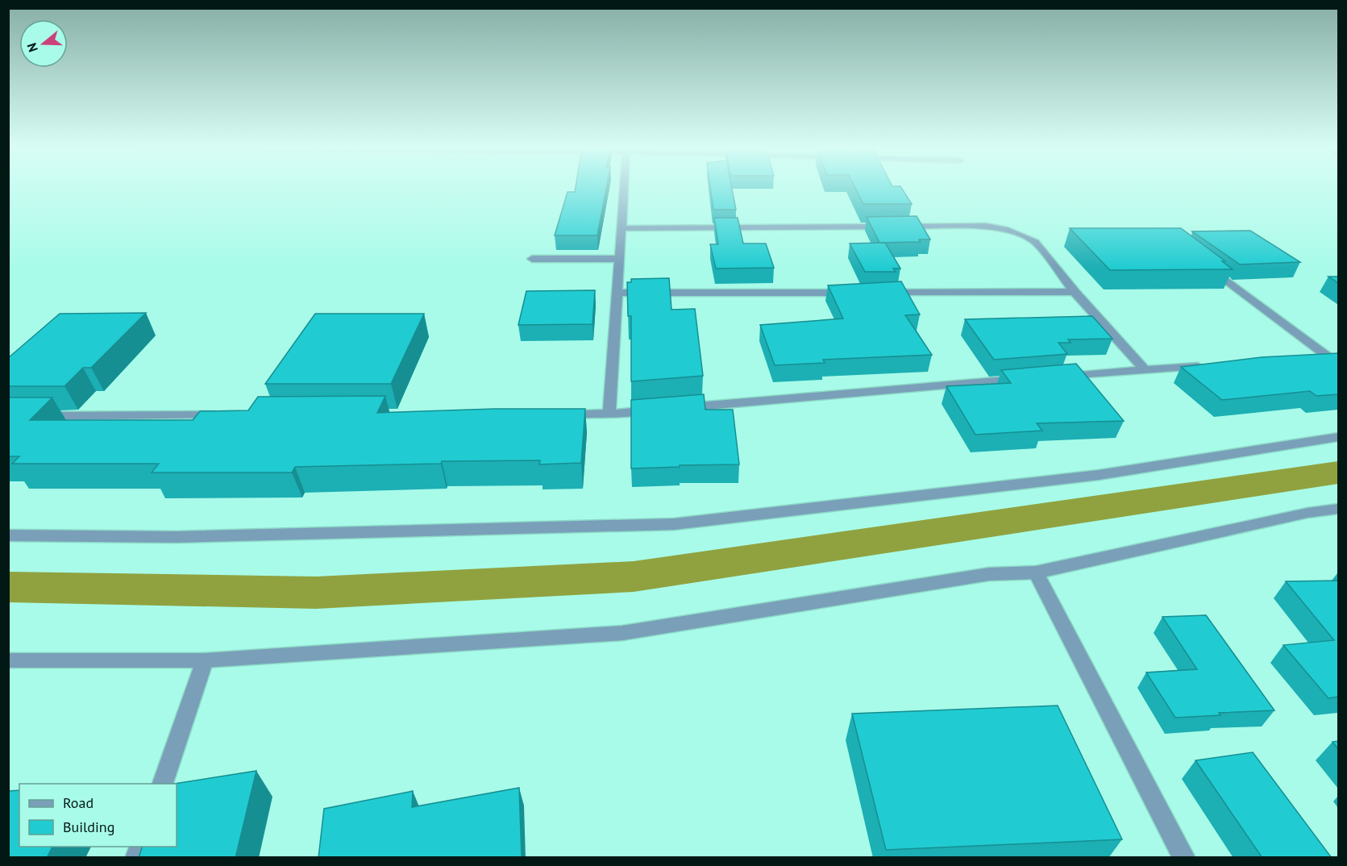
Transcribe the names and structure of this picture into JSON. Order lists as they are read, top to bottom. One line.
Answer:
{"legend":["Road","Building"],"north":"left"}
